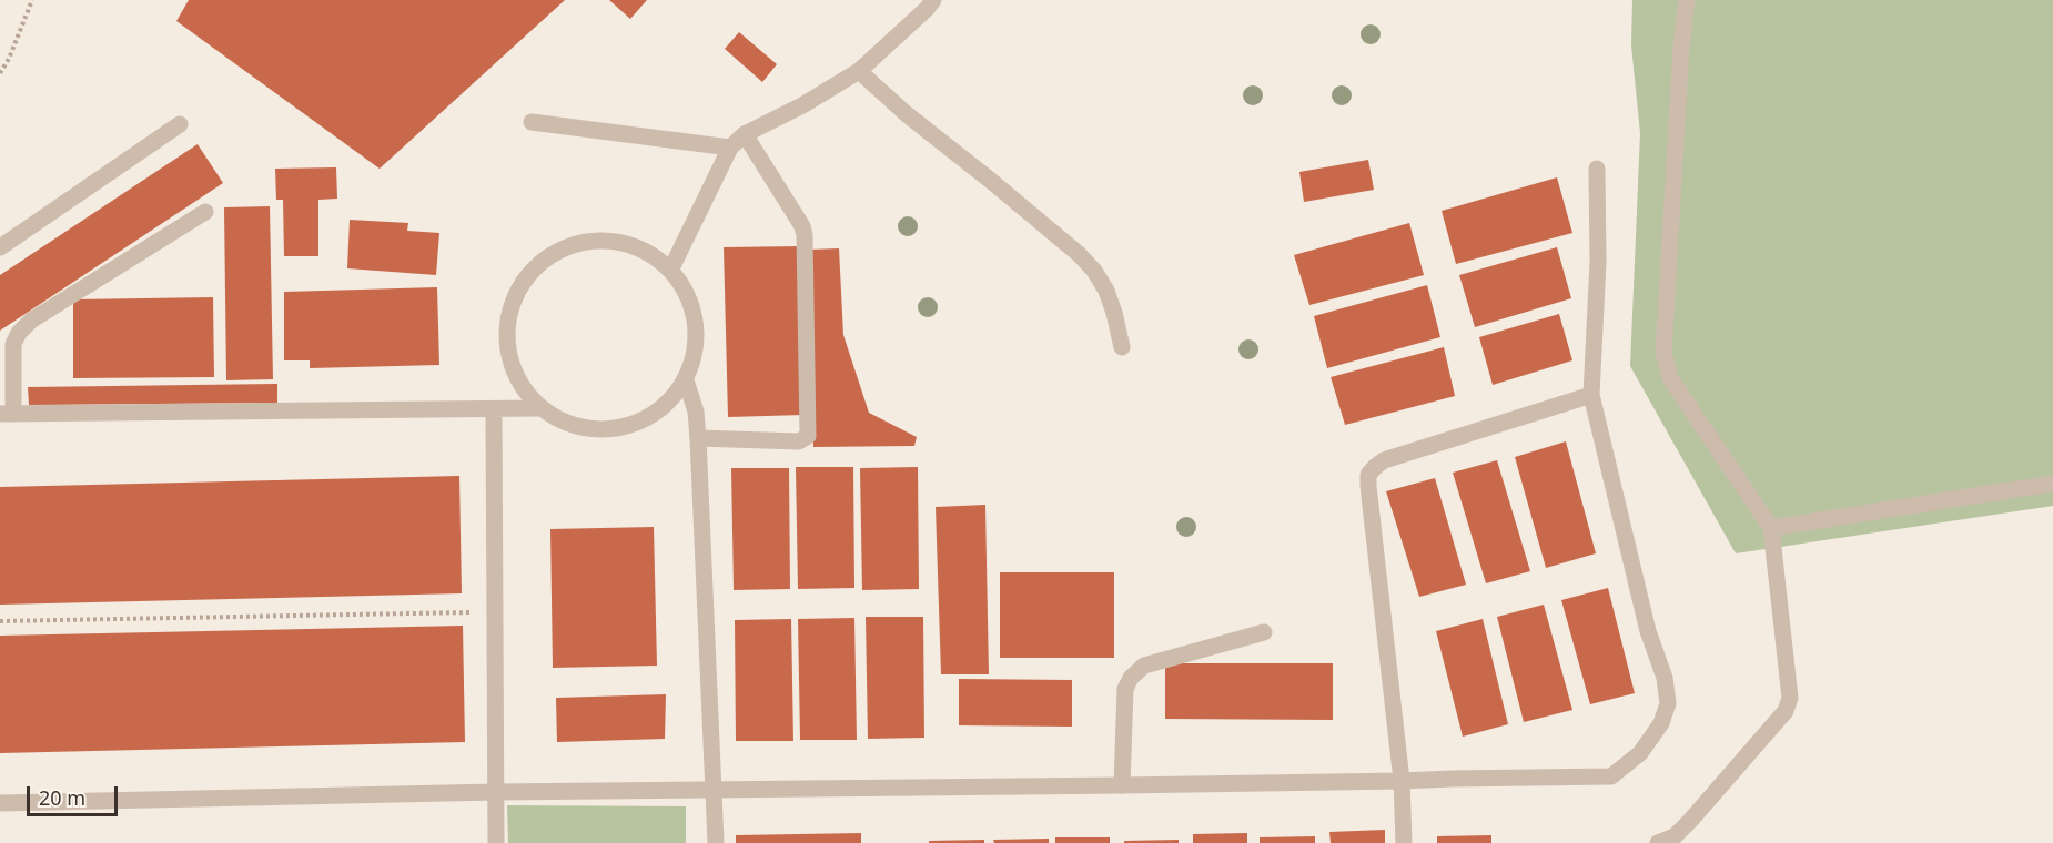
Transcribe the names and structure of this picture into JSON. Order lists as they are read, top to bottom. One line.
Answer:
{"scale_bar":"20 m"}
